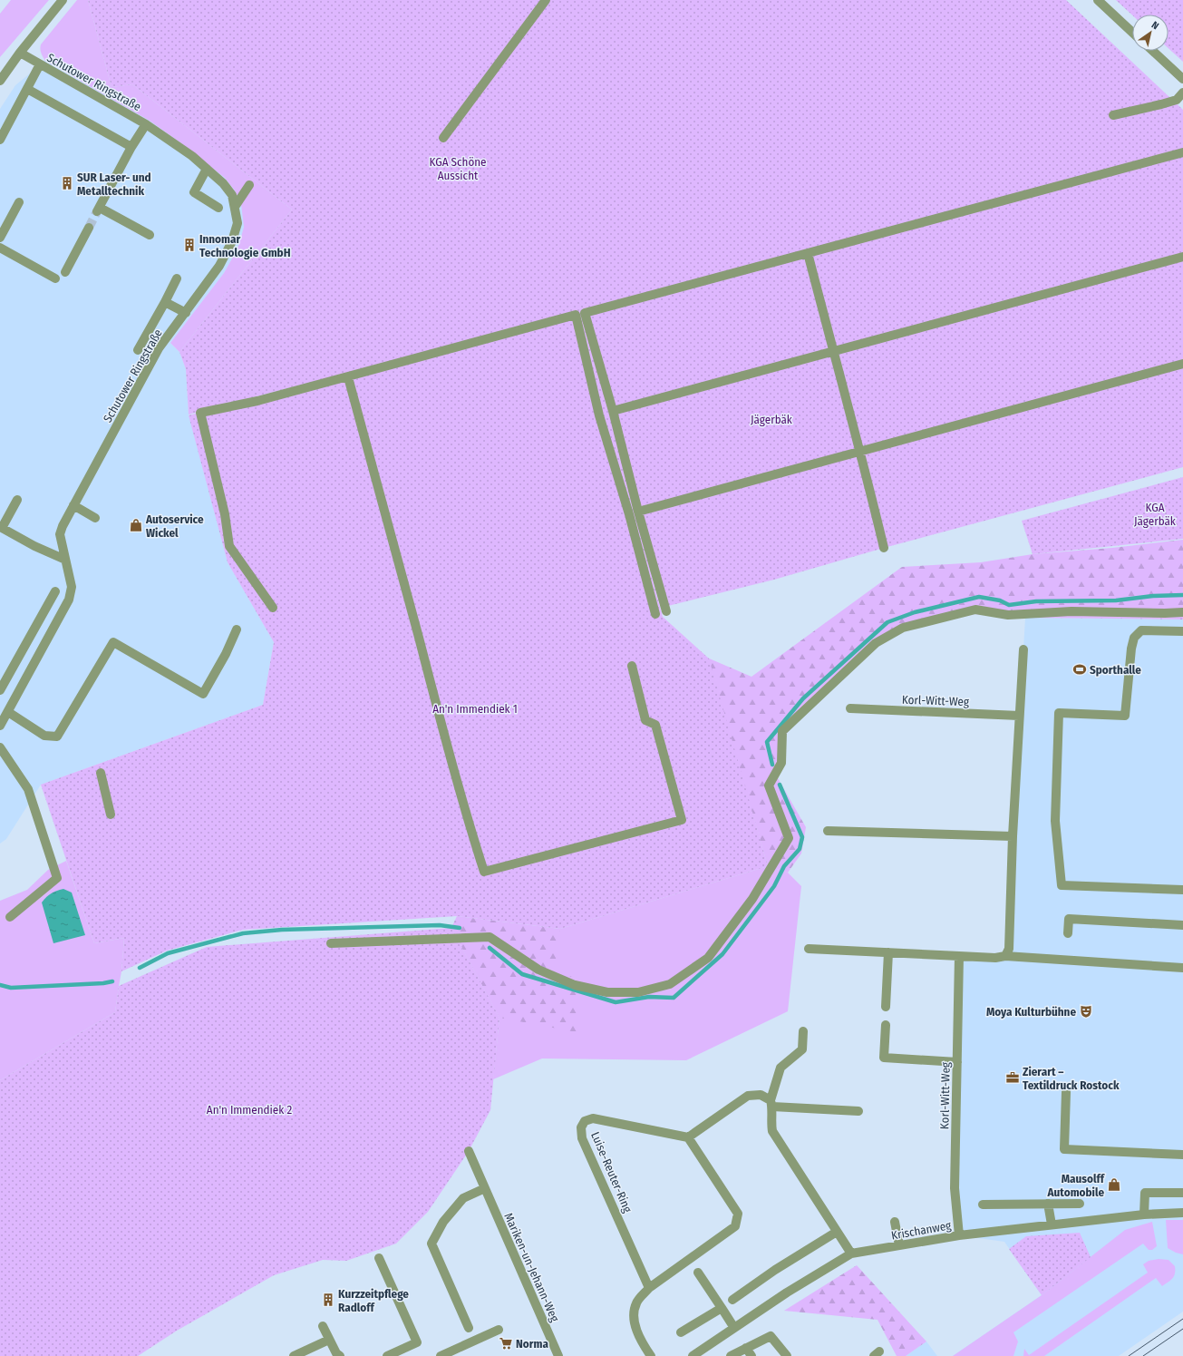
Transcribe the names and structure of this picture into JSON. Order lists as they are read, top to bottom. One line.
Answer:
{"streets":{"street":["Schutower Ringstraße","Korl-Witt-Weg","Luise-Reuter-Ring","Krischanweg","Mariken-un-Jehann-Weg"]},"crossings":[["Korl-Witt-Weg","Krischanweg"]],"parks":["KGA Schöne Aussicht","Jägerbäk","KGA Jägerbäk","An'n Immendiek 1","An'n Immendiek 2"],"places":{"building":["SUR Laser- und Metalltechnik","Innomar Technologie GmbH","Kurzzeitpflege Radloff"],"shop":["Autoservice Wickel","Mausolff Automobile"],"sports":["Sporthalle"],"theatre":["Moya Kulturbühne"],"office":["Zierart – Textildruck Rostock"],"supermarket":["Norma"]},"north":"top right"}
